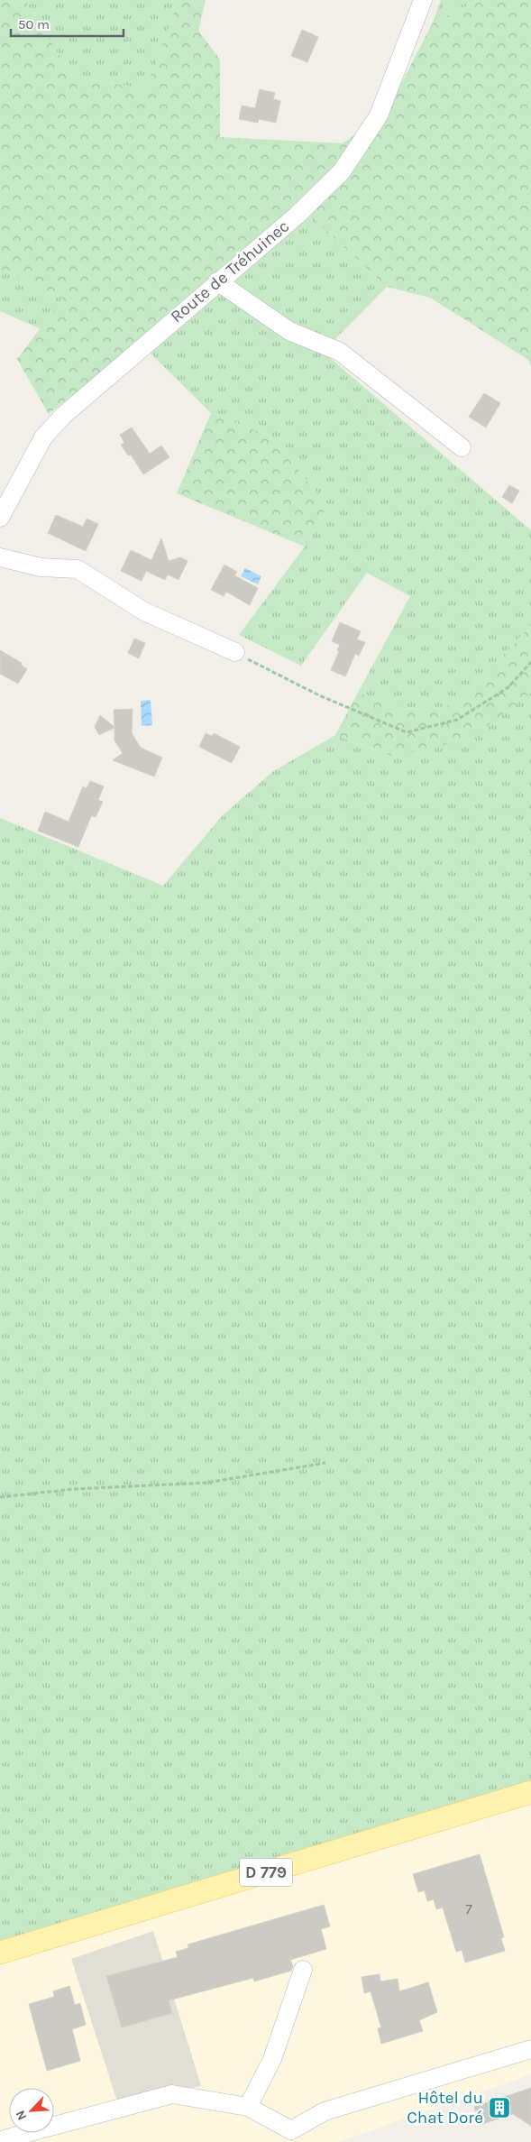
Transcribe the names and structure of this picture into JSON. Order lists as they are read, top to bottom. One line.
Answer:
{"streets":{"main road":["D 779"],"street":["Route de Tréhuinec"]},"places":{"building":["Hôtel du Chat Doré"]},"house_numbers":["7"],"scale_bar":"50 m","north":"bottom left"}
